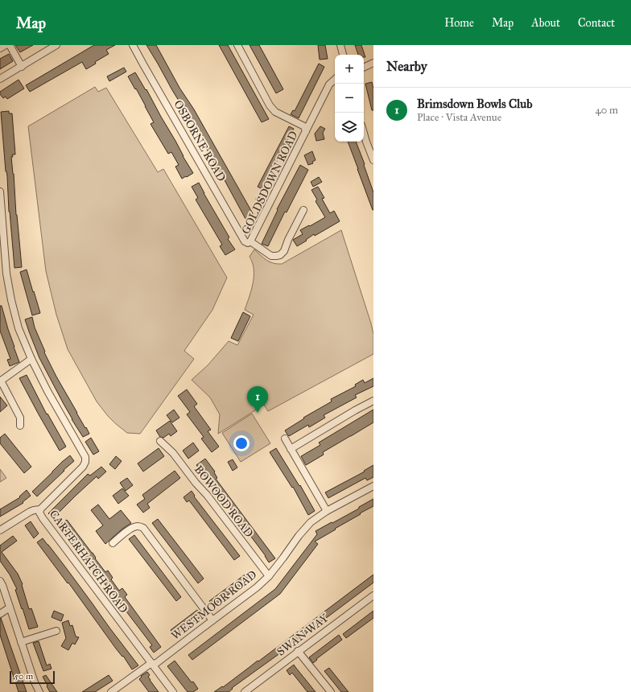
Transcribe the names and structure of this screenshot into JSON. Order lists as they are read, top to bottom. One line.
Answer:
{"streets":{"street":["OSBORNE ROAD","GOLDSDOWN ROAD","BOWOOD ROAD","CARTERHATCH ROAD","WESTMOOR ROAD","SWAN WAY"]},"crossings":[["OSBORNE ROAD","GOLDSDOWN ROAD"],["BOWOOD ROAD","WESTMOOR ROAD"],["CARTERHATCH ROAD","WESTMOOR ROAD"]],"scale_bar":"50 m","page":{"header":"Map","nav":["Home","Map","About","Contact"],"heading":"Nearby","map_buttons":["+","−"],"list":[{"mark":"1","name":"Brimsdown Bowls Club","note":"Place · Vista Avenue","value":"40 m"}],"pins":"1","scale":"50 m"}}
